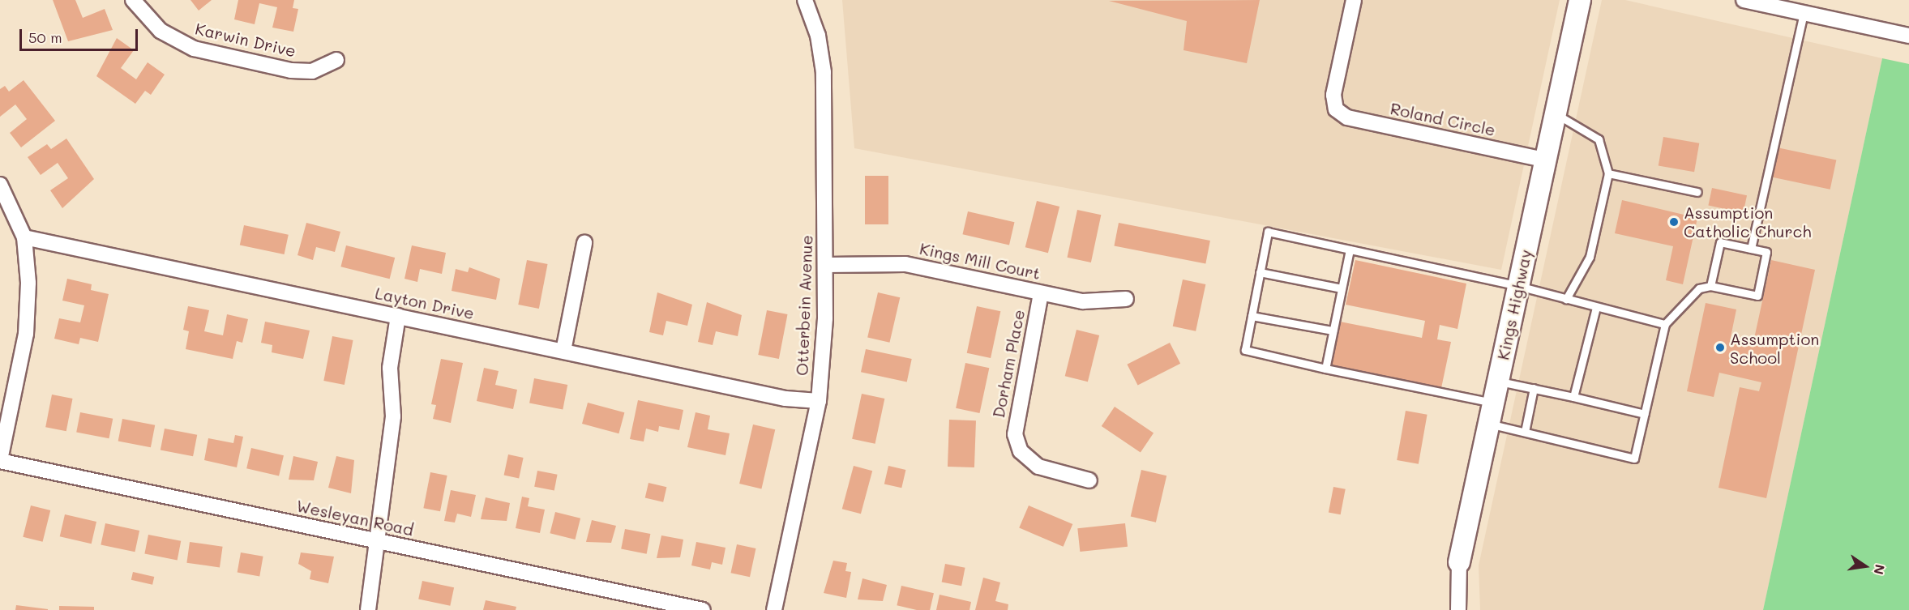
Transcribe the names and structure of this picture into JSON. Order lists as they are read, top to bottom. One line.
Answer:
{"streets":{"street":["Karwin Drive","Roland Circle","Kings Mill Court","Layton Drive","Kings Highway","Otterbein Avenue","Dorham Place","Wesleyan Road"]},"crossings":[["Roland Circle","Kings Highway"],["Kings Mill Court","Otterbein Avenue"],["Kings Mill Court","Dorham Place"],["Layton Drive","Otterbein Avenue"]],"places":["Assumption Catholic Church","Assumption School"],"scale_bar":"50 m","north":"right"}
